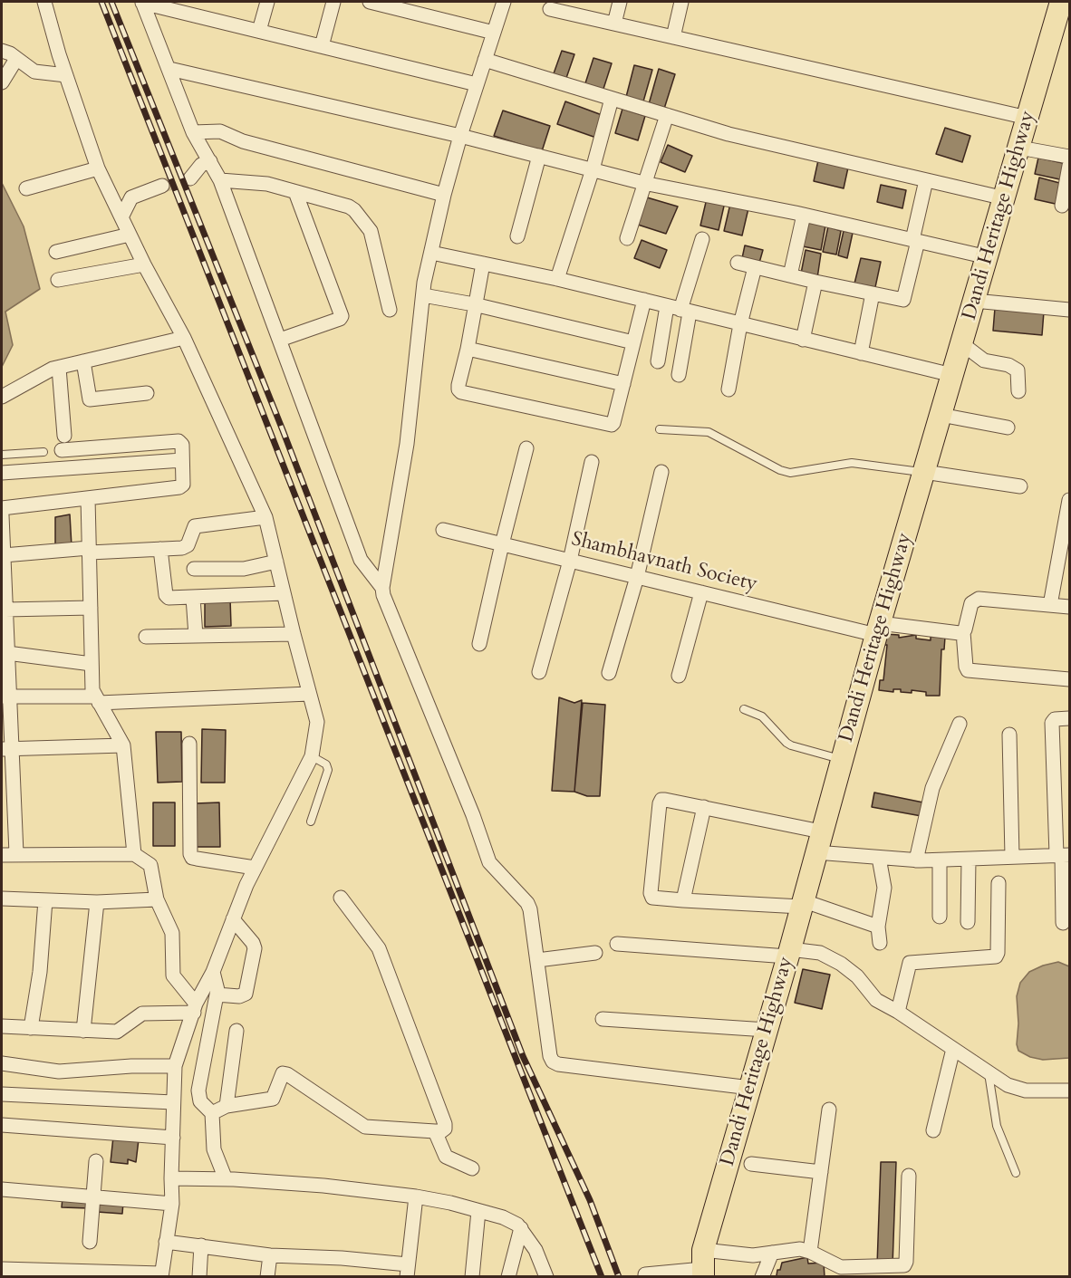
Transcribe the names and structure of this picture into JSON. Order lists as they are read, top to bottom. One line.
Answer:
{"streets":{"highway":["Dandi Heritage Highway"],"street":["Shambhavnath Society"]},"crossings":[["Dandi Heritage Highway","Shambhavnath Society"]]}
